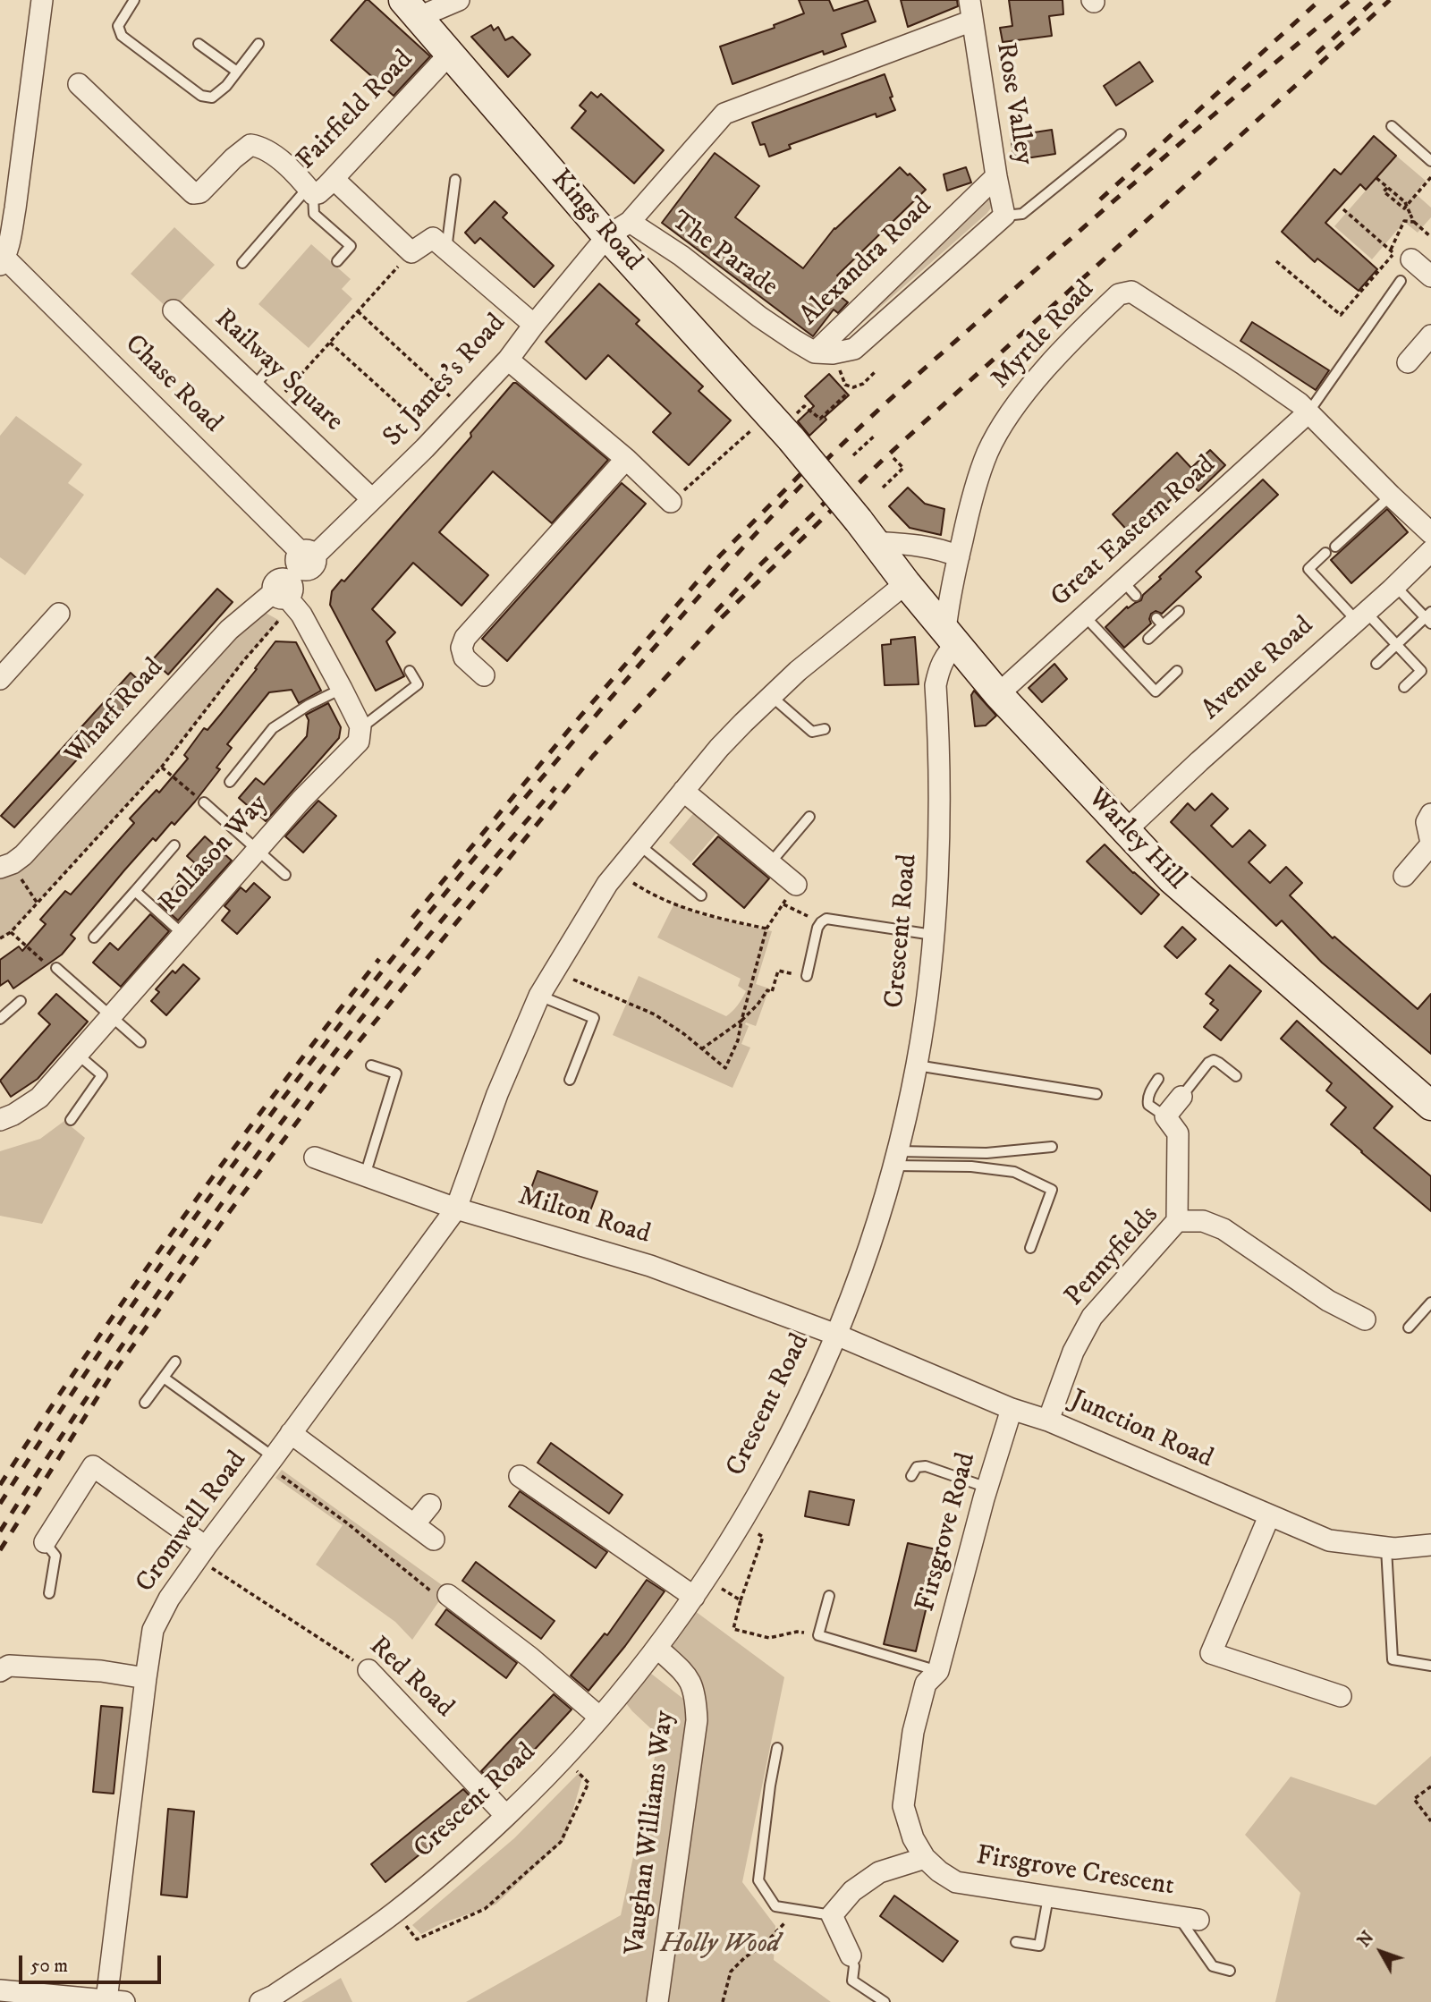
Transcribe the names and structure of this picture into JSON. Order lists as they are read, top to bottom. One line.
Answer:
{"streets":{"main road":["Kings Road","Warley Hill"],"street":["Rose Valley","Fairfield Road","The Parade","Alexandra Road","Myrtle Road","Railway Square","St James's Road","Chase Road","Great Eastern Road","Avenue Road","Wharf Road","Rollason Way","Crescent Road","Milton Road","Pennyfields","Junction Road","Cromwell Road","Firsgrove Road","Red Road","Vaughan Williams Way","Firsgrove Crescent"]},"crossings":[["Rose Valley","Alexandra Road"],["Rose Valley","St James's Road"],["Fairfield Road","Kings Road"],["Kings Road","The Parade"],["Kings Road","St James's Road"],["Kings Road","Warley Hill"],["The Parade","Alexandra Road"],["The Parade","St James's Road"],["Myrtle Road","Great Eastern Road"],["Myrtle Road","Warley Hill"],["Myrtle Road","Crescent Road"],["Railway Square","St James's Road"],["St James's Road","Chase Road"],["St James's Road","Wharf Road"],["Chase Road","Wharf Road"],["Great Eastern Road","Warley Hill"],["Avenue Road","Warley Hill"],["Warley Hill","Crescent Road"],["Warley Hill","Cromwell Road"],["Crescent Road","Milton Road"],["Crescent Road","Junction Road"],["Crescent Road","Red Road"],["Crescent Road","Vaughan Williams Way"],["Milton Road","Junction Road"],["Milton Road","Cromwell Road"],["Pennyfields","Junction Road"],["Junction Road","Firsgrove Road"],["Cromwell Road","Red Road"],["Firsgrove Road","Firsgrove Crescent"]],"parks":["Holly Wood"],"scale_bar":"50 m","north":"top left"}
